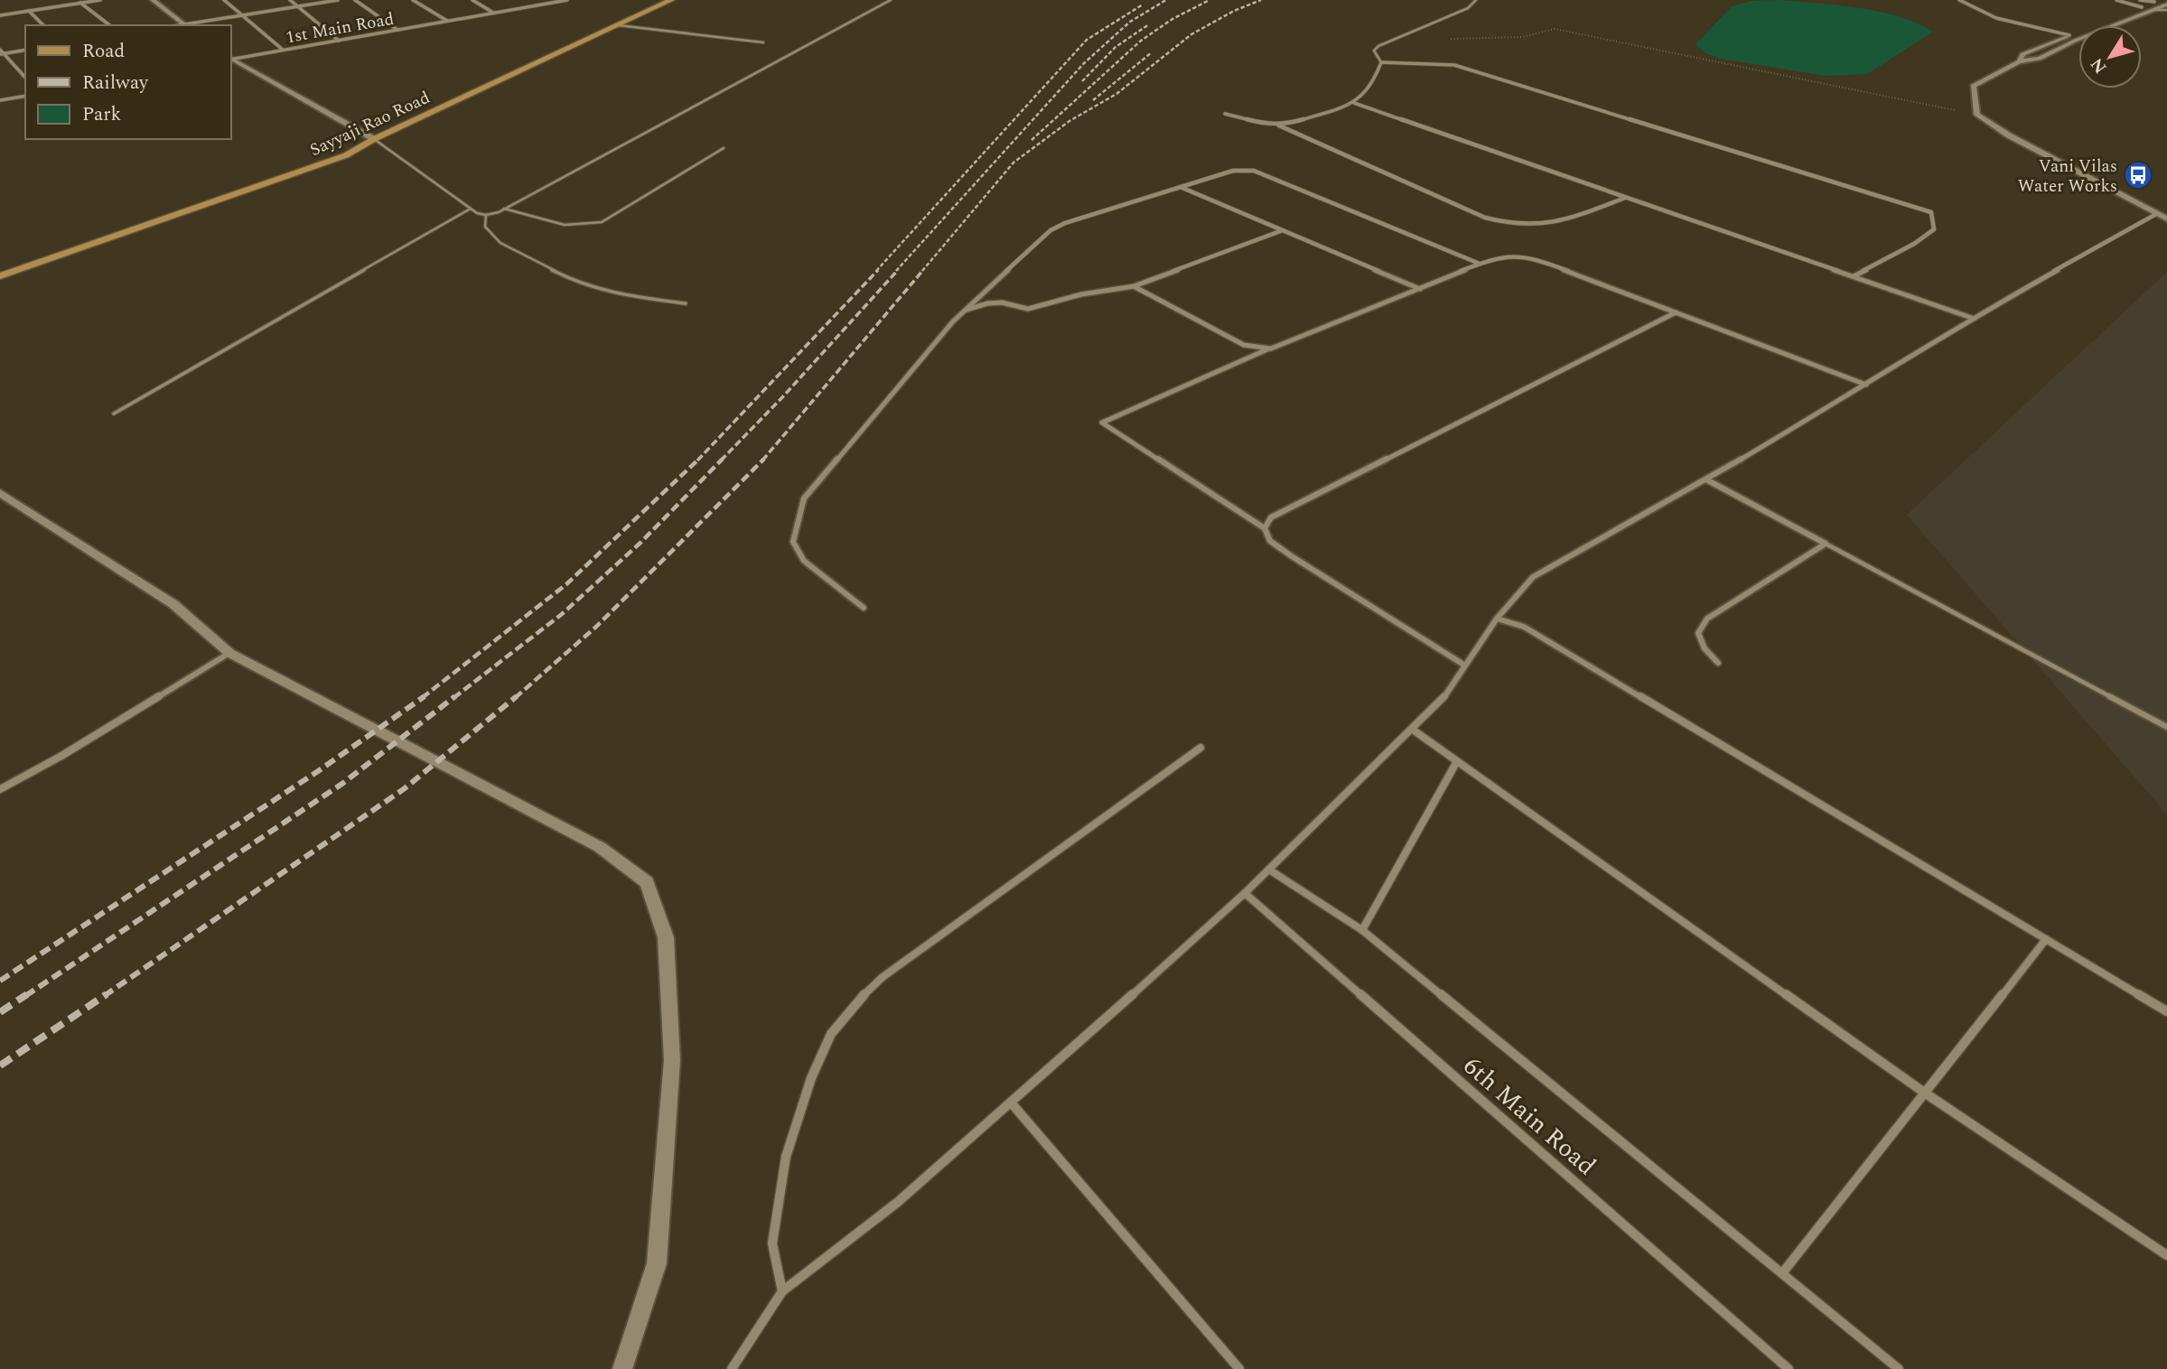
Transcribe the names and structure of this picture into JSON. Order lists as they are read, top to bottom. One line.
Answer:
{"streets":{"main road":["Sayyaji Rao Road"],"street":["1st Main Road","6th Main Road"]},"places":{"bus stop":["Vani Vilas Water Works"]},"legend":["Road","Railway","Park"],"north":"bottom left"}
